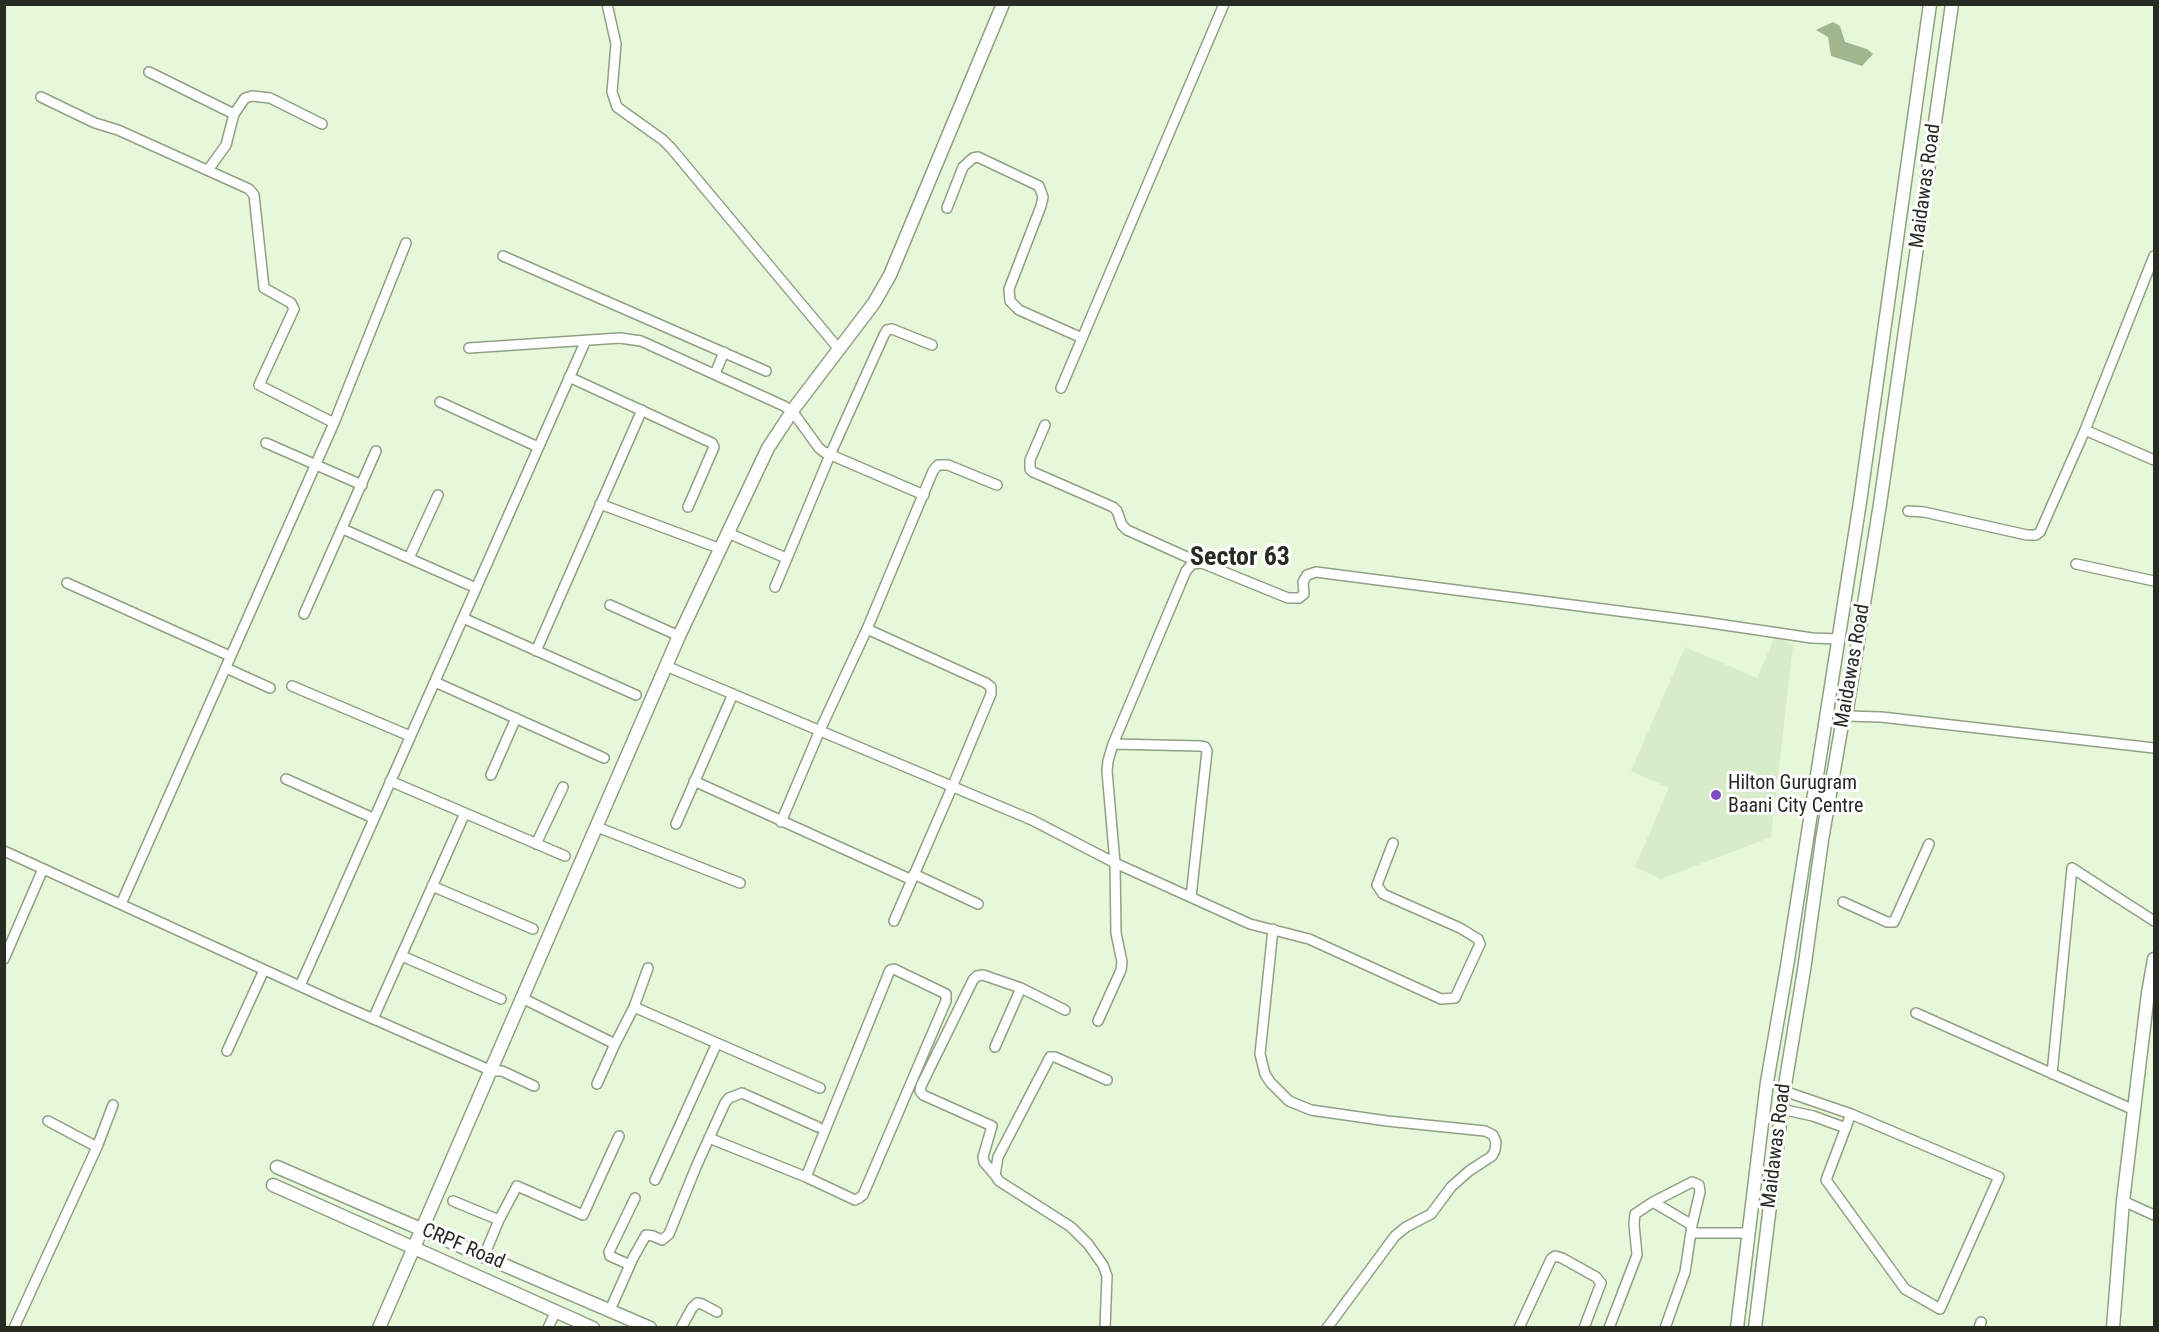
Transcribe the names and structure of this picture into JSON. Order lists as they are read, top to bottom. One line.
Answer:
{"streets":{"street":["Maidawas Road","CRPF Road"]},"districts":["Sector 63"],"places":["Hilton Gurugram Baani City Centre"]}
